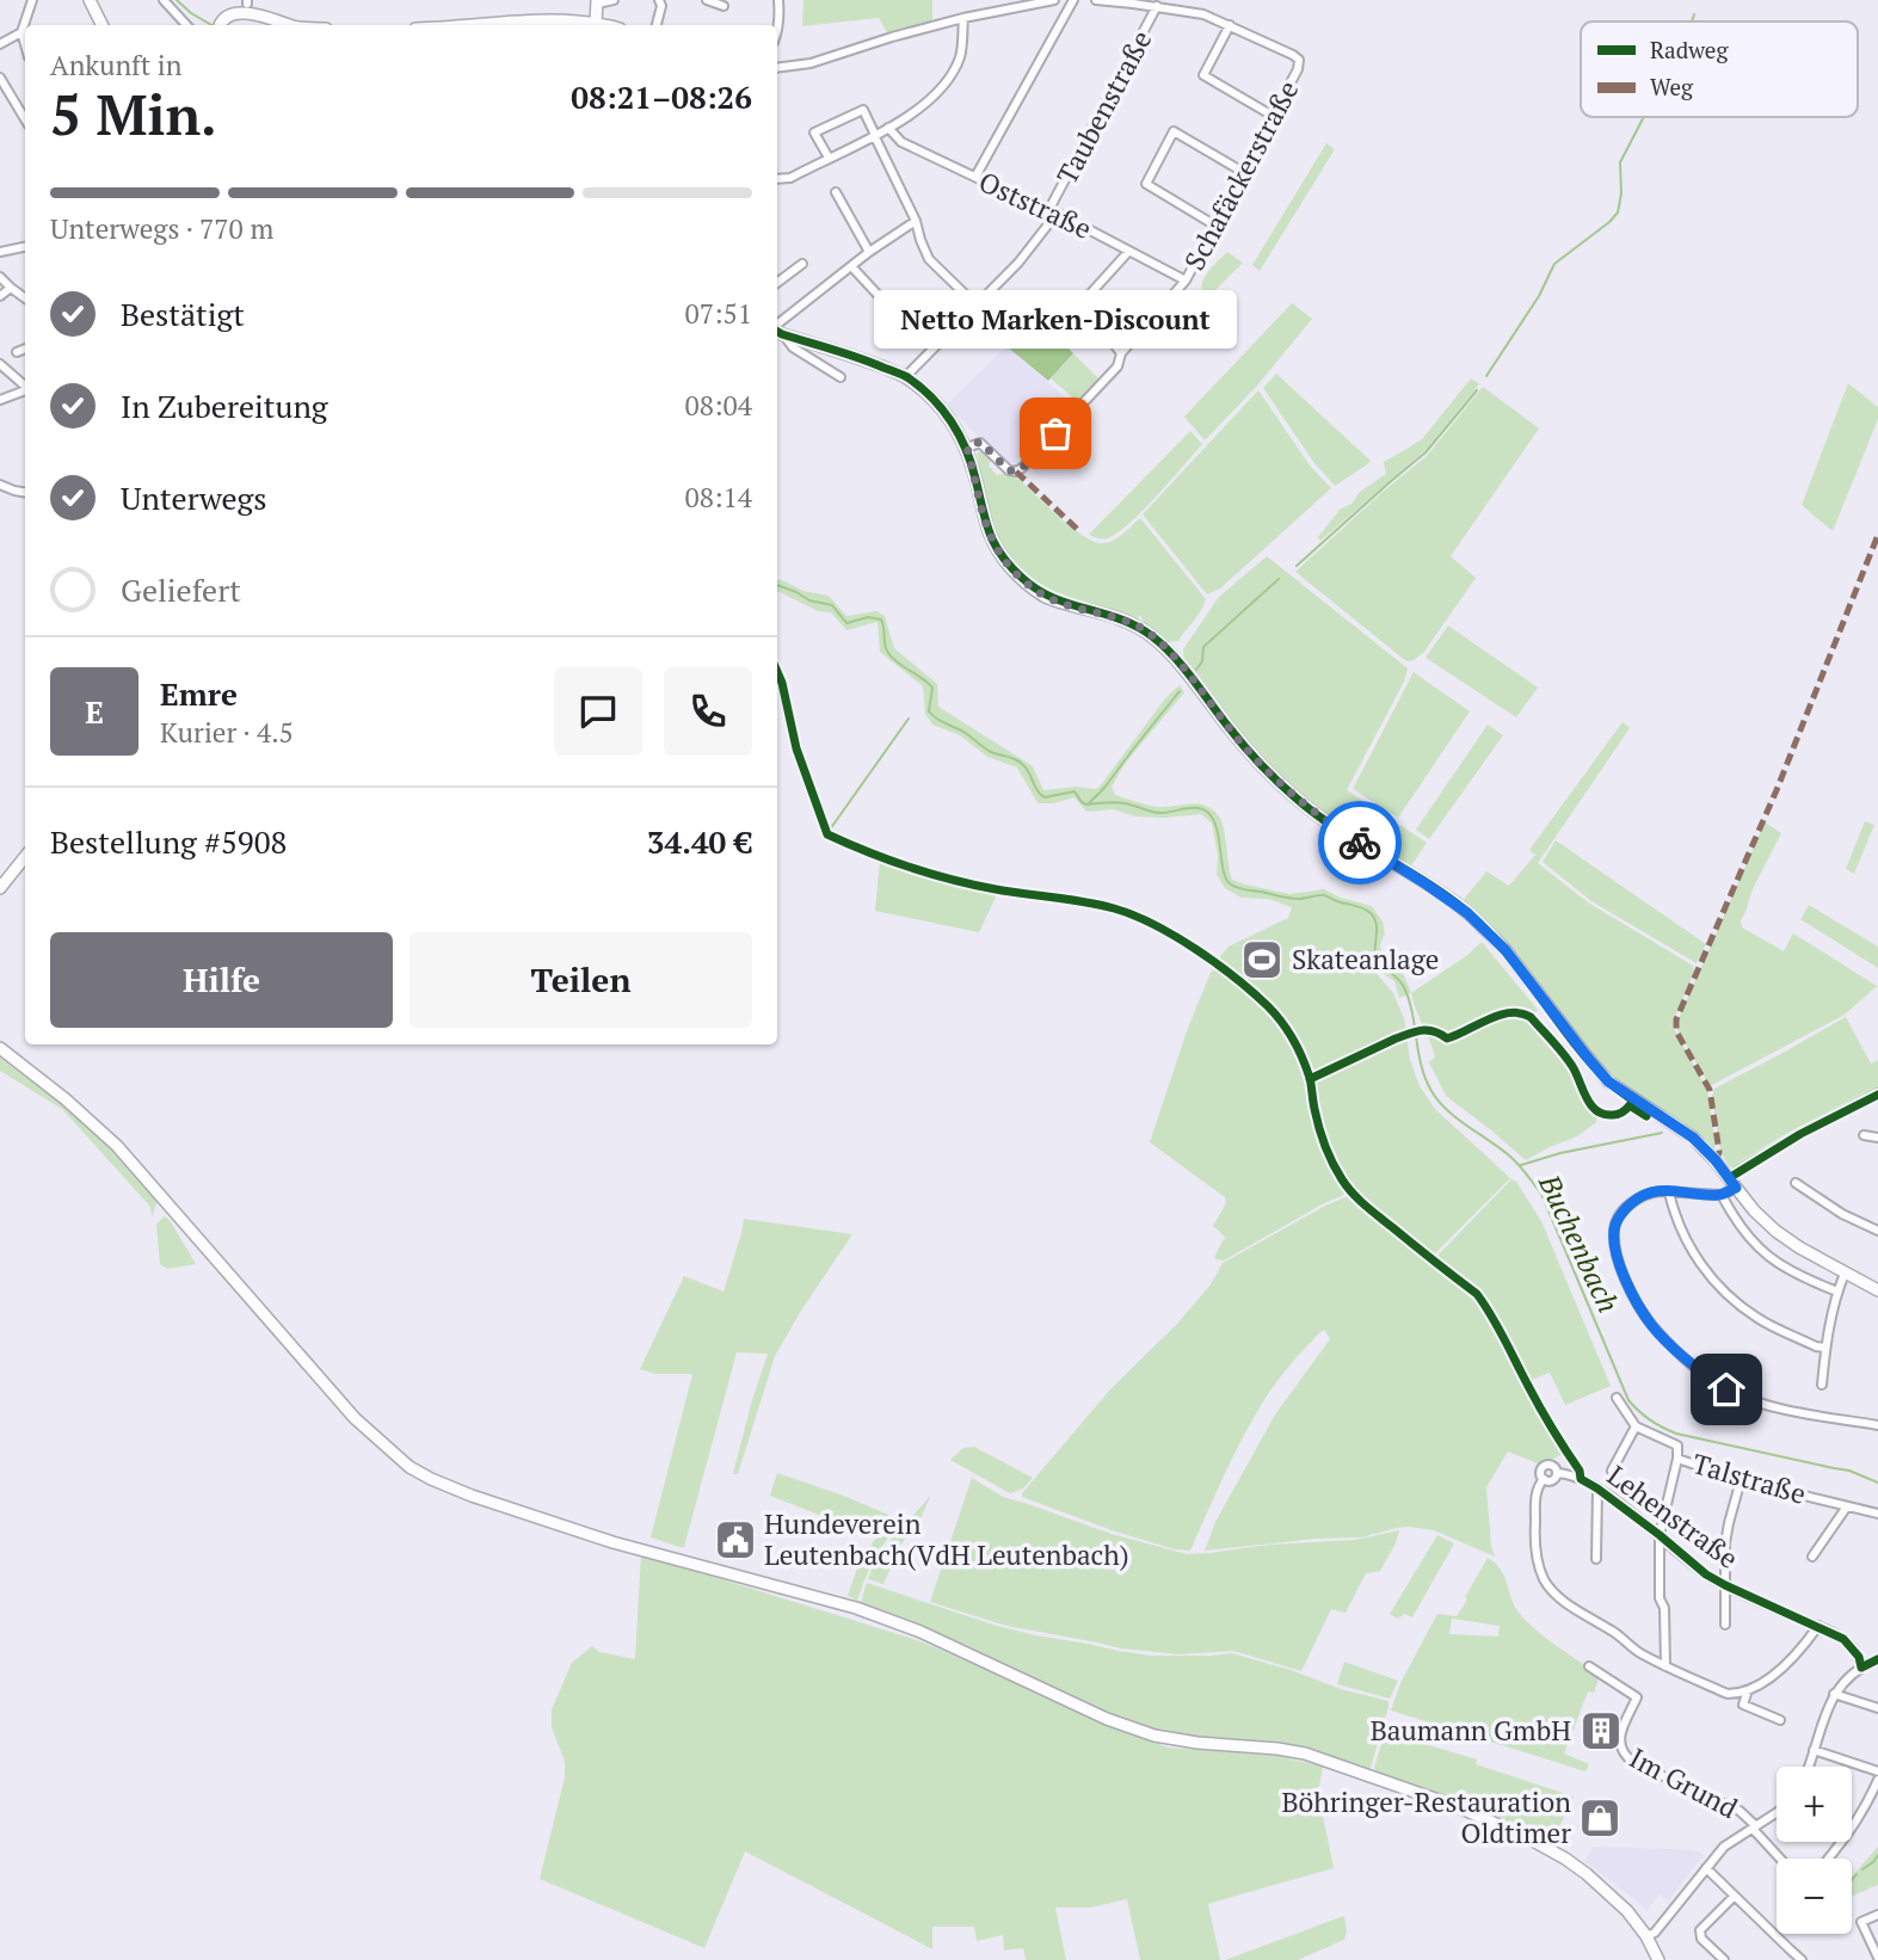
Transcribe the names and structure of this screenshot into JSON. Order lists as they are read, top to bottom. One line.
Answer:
{"streets":{"street":["Taubenstraße","Schafäckerstraße","Oststraße","Talstraße","Lehenstraße","Im Grund"]},"crossings":[["Taubenstraße","Oststraße"],["Schafäckerstraße","Oststraße"]],"water":["Buchenbach"],"places":{"other":["Netto Marken-Discount"],"sports":["Skateanlage"],"public building":["Hundeverein Leutenbach(VdH Leutenbach)"],"building":["Baumann GmbH"],"shop":["Böhringer-Restauration Oldtimer"]},"legend":["Radweg","Weg"],"page":{"heading":["5 Min.","Ankunft in","08:21–08:26"],"panel":["Emre","Kurier · 4.5","Bestellung #5908","34.40 €"],"bar":"Unterwegs · 770 m","list":[["Bestätigt","07:51"],["In Zubereitung","08:04"],["Unterwegs","08:14"],"Geliefert"],"bubble":"Netto Marken-Discount","round":"E","buttons":["Hilfe","Teilen"],"map_buttons":["+","−"]}}
